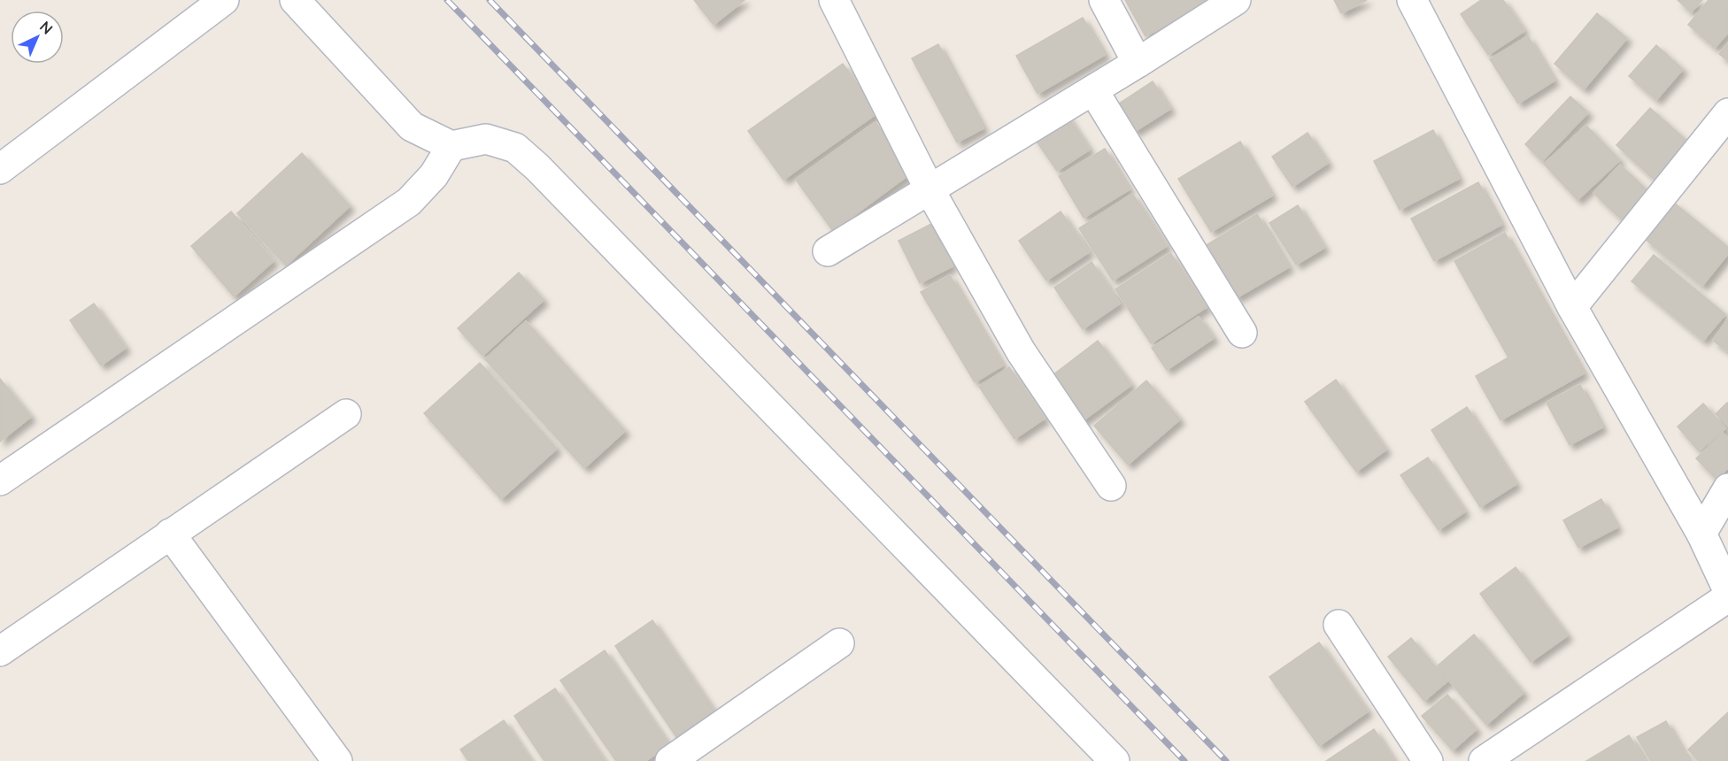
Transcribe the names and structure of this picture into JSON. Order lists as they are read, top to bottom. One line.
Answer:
{"north":"top right"}
